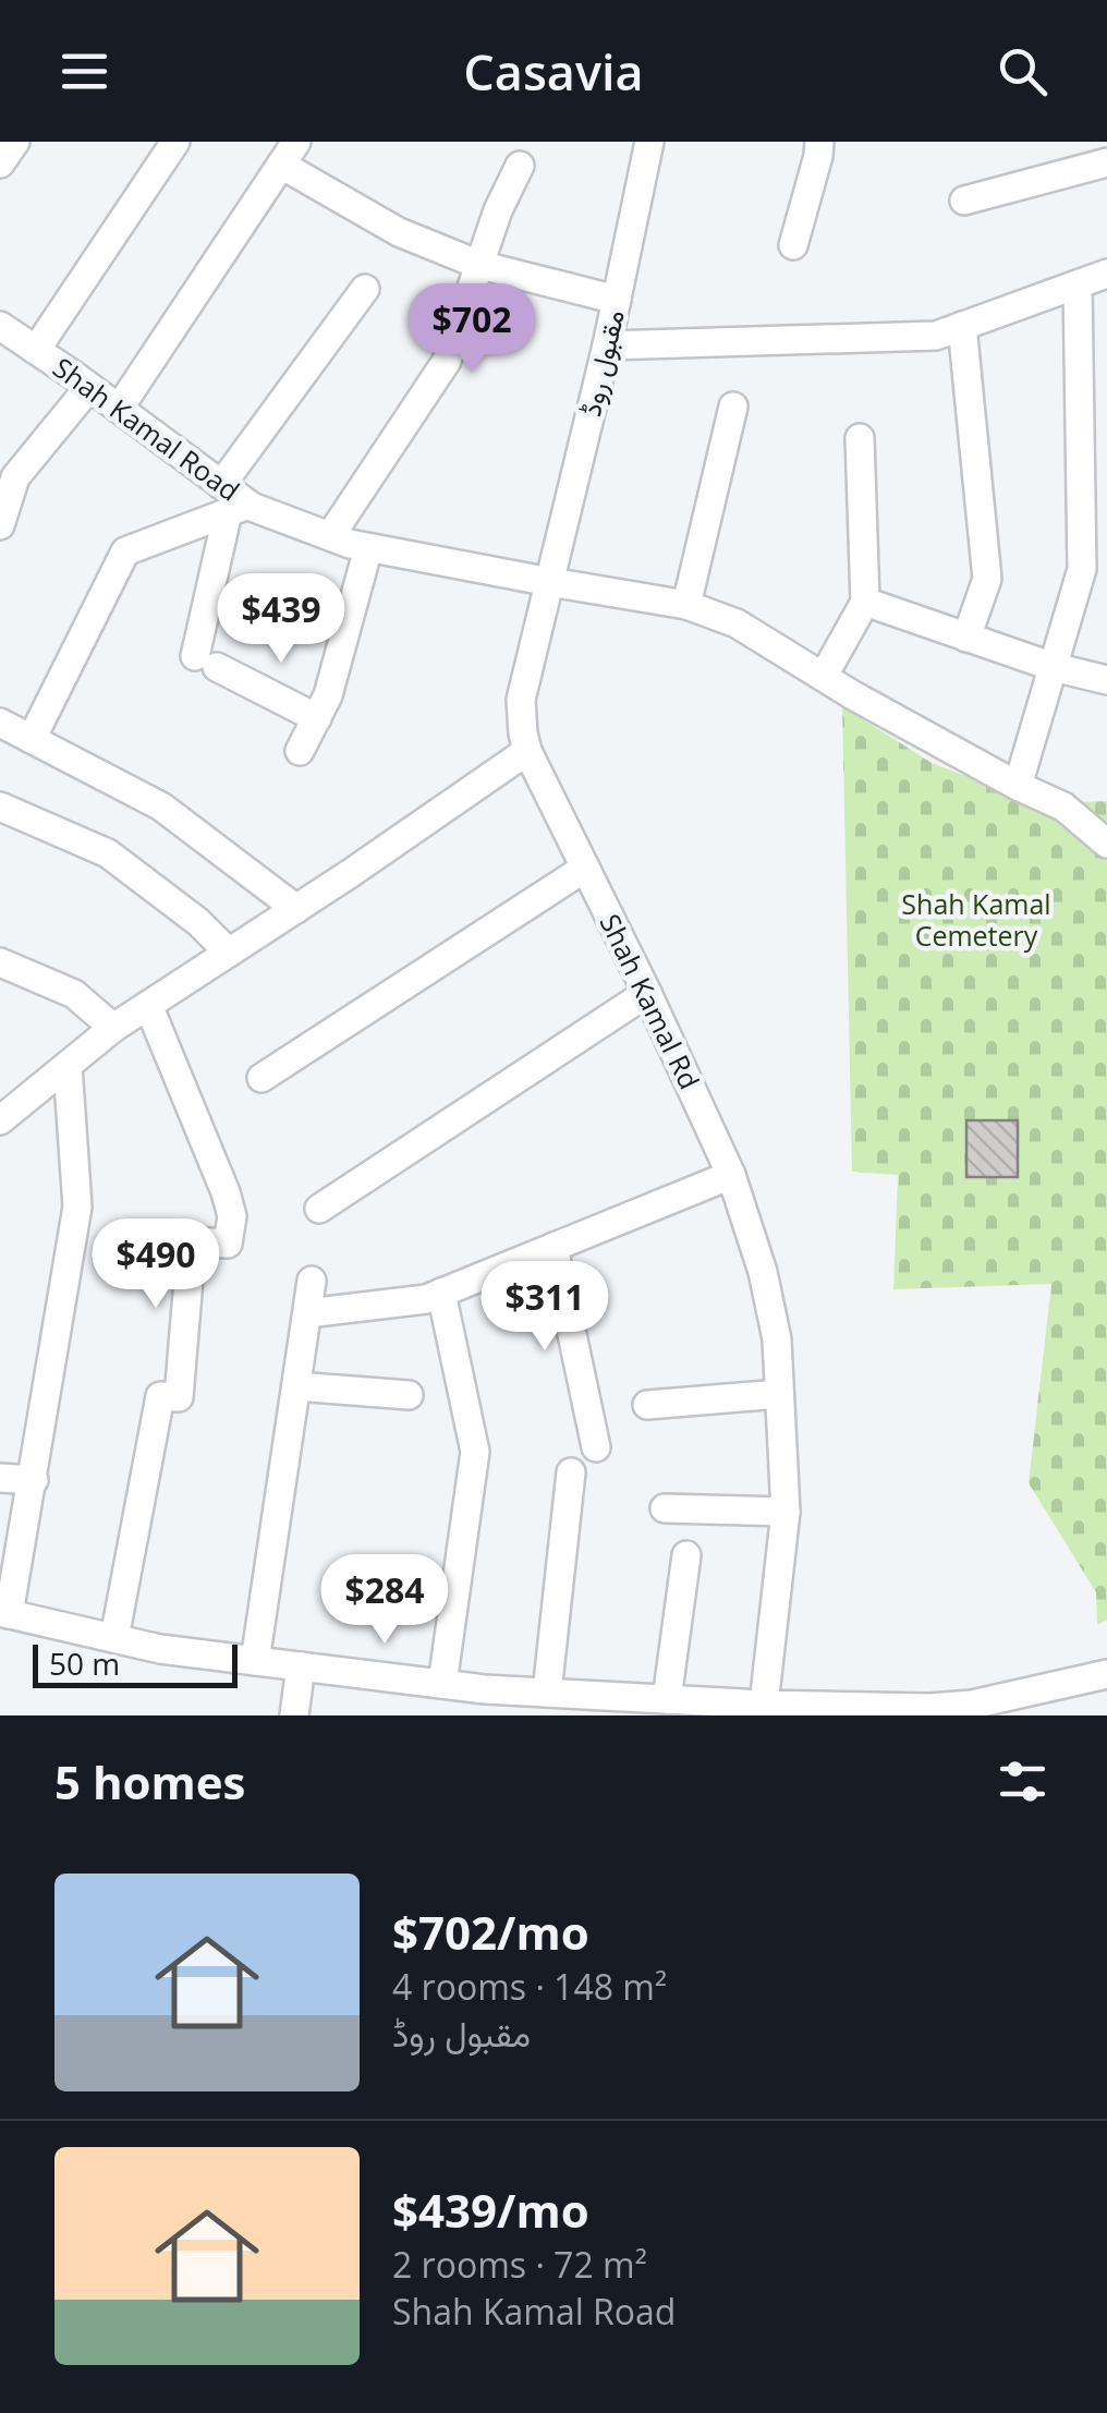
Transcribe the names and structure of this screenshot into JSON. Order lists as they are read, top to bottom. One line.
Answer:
{"streets":{"street":["مقبول روڈ","Shah Kamal Road","Shah Kamal Rd"]},"crossings":[["مقبول روڈ","Shah Kamal Road"],["مقبول روڈ","Shah Kamal Rd"],["Shah Kamal Road","Shah Kamal Rd"]],"parks":["Shah Kamal Cemetery"],"scale_bar":"50 m","page":{"header":"Casavia","price":["$702","$439","$490","$311","$284"],"scale":"50 m","heading":"5 homes","list":[{"name":"$702/mo","note":"4 rooms · 148 m² · مقبول روڈ"},{"name":"$439/mo","note":"2 rooms · 72 m² · Shah Kamal Road"}]}}
